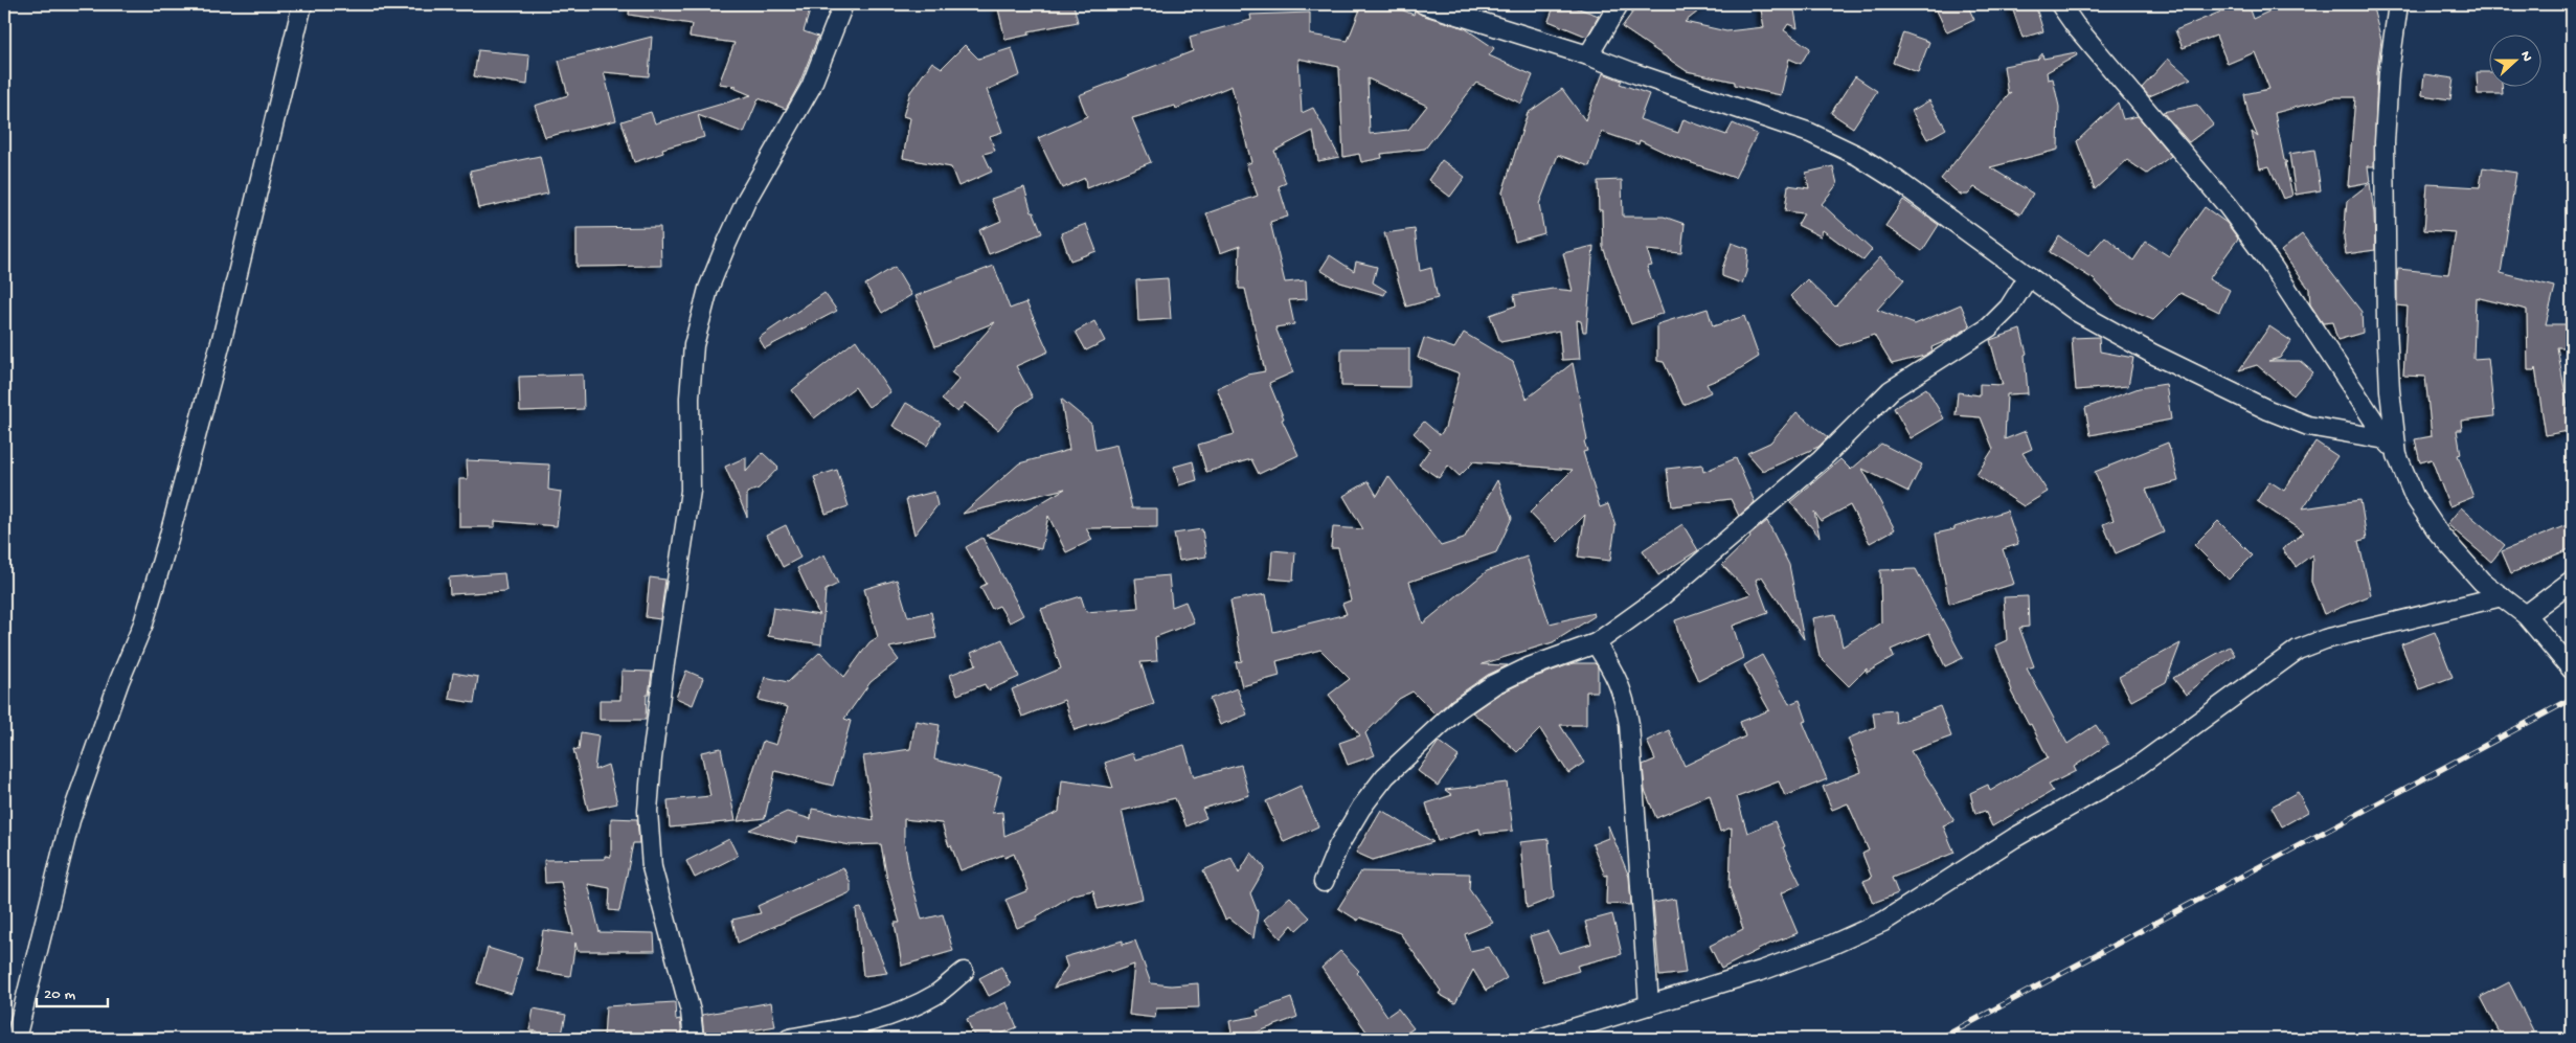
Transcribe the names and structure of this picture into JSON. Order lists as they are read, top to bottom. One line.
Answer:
{"scale_bar":"20 m","north":"right"}
